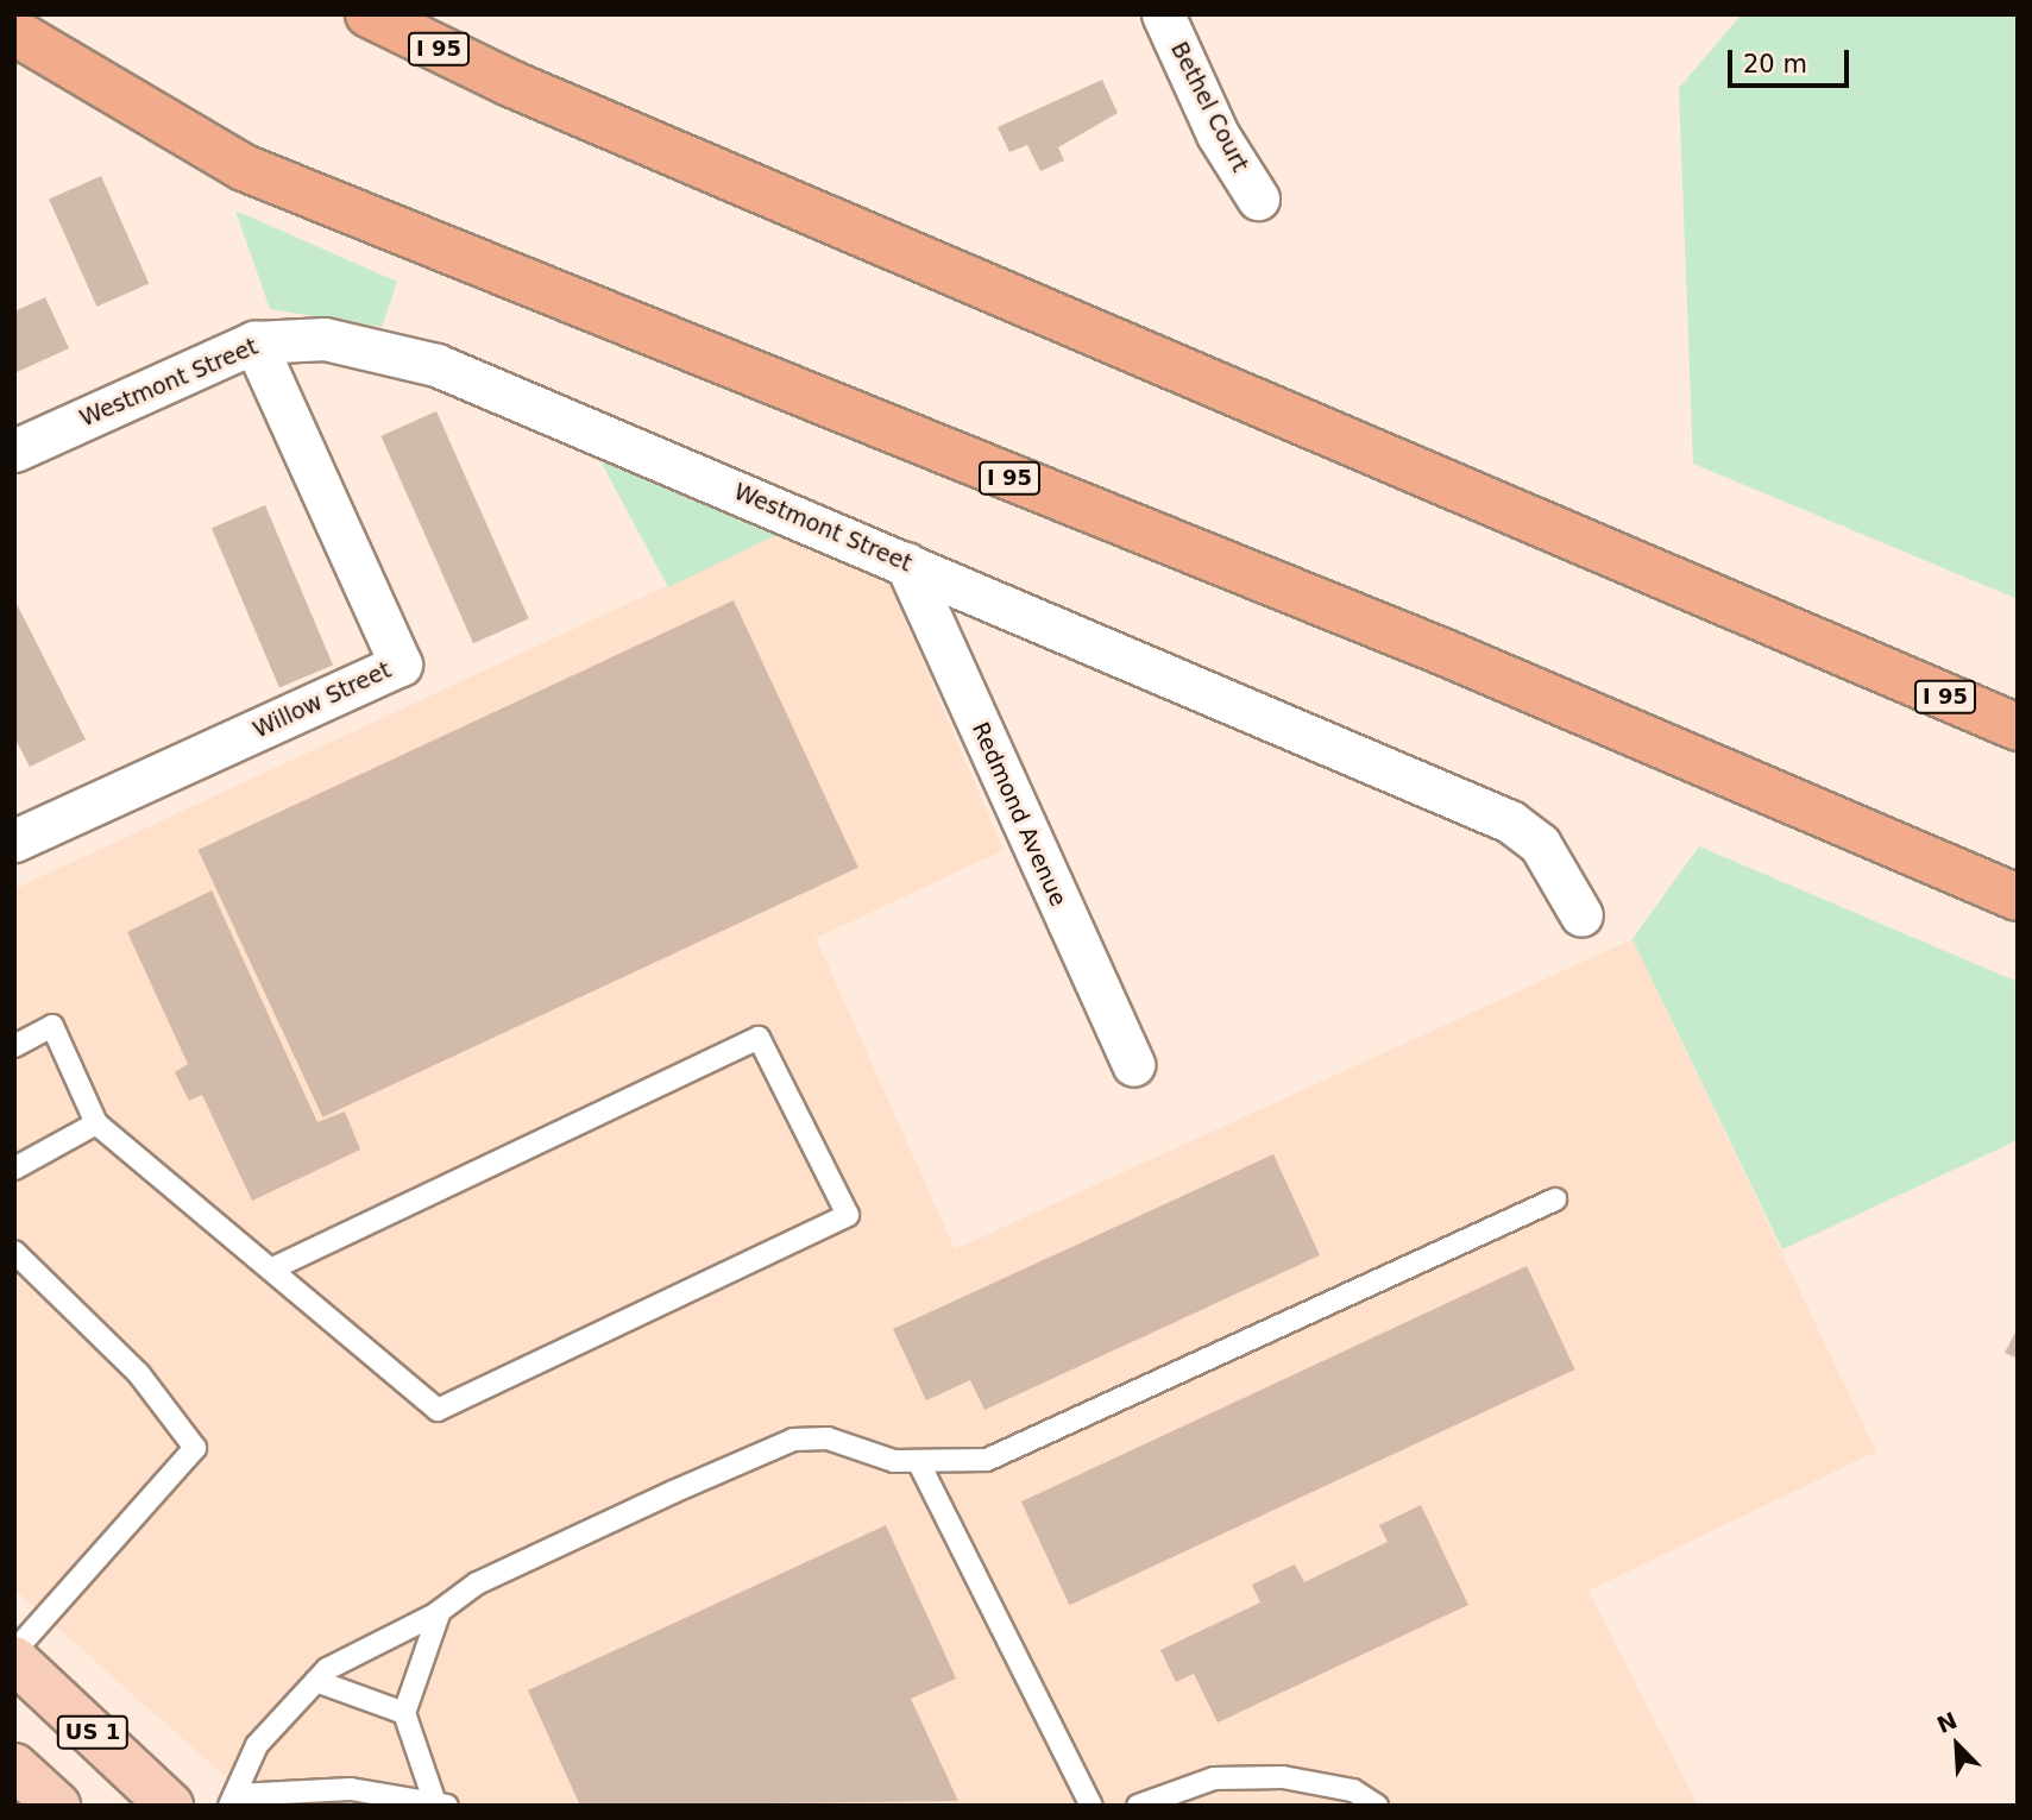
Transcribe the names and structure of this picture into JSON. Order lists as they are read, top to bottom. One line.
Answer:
{"streets":{"highway":["I 95"],"main road":["US 1"],"street":["Bethel Court","Westmont Street","Willow Street","Redmond Avenue"]},"crossings":[["Westmont Street","Willow Street"],["Westmont Street","Redmond Avenue"]],"scale_bar":"20 m","north":"top left"}
